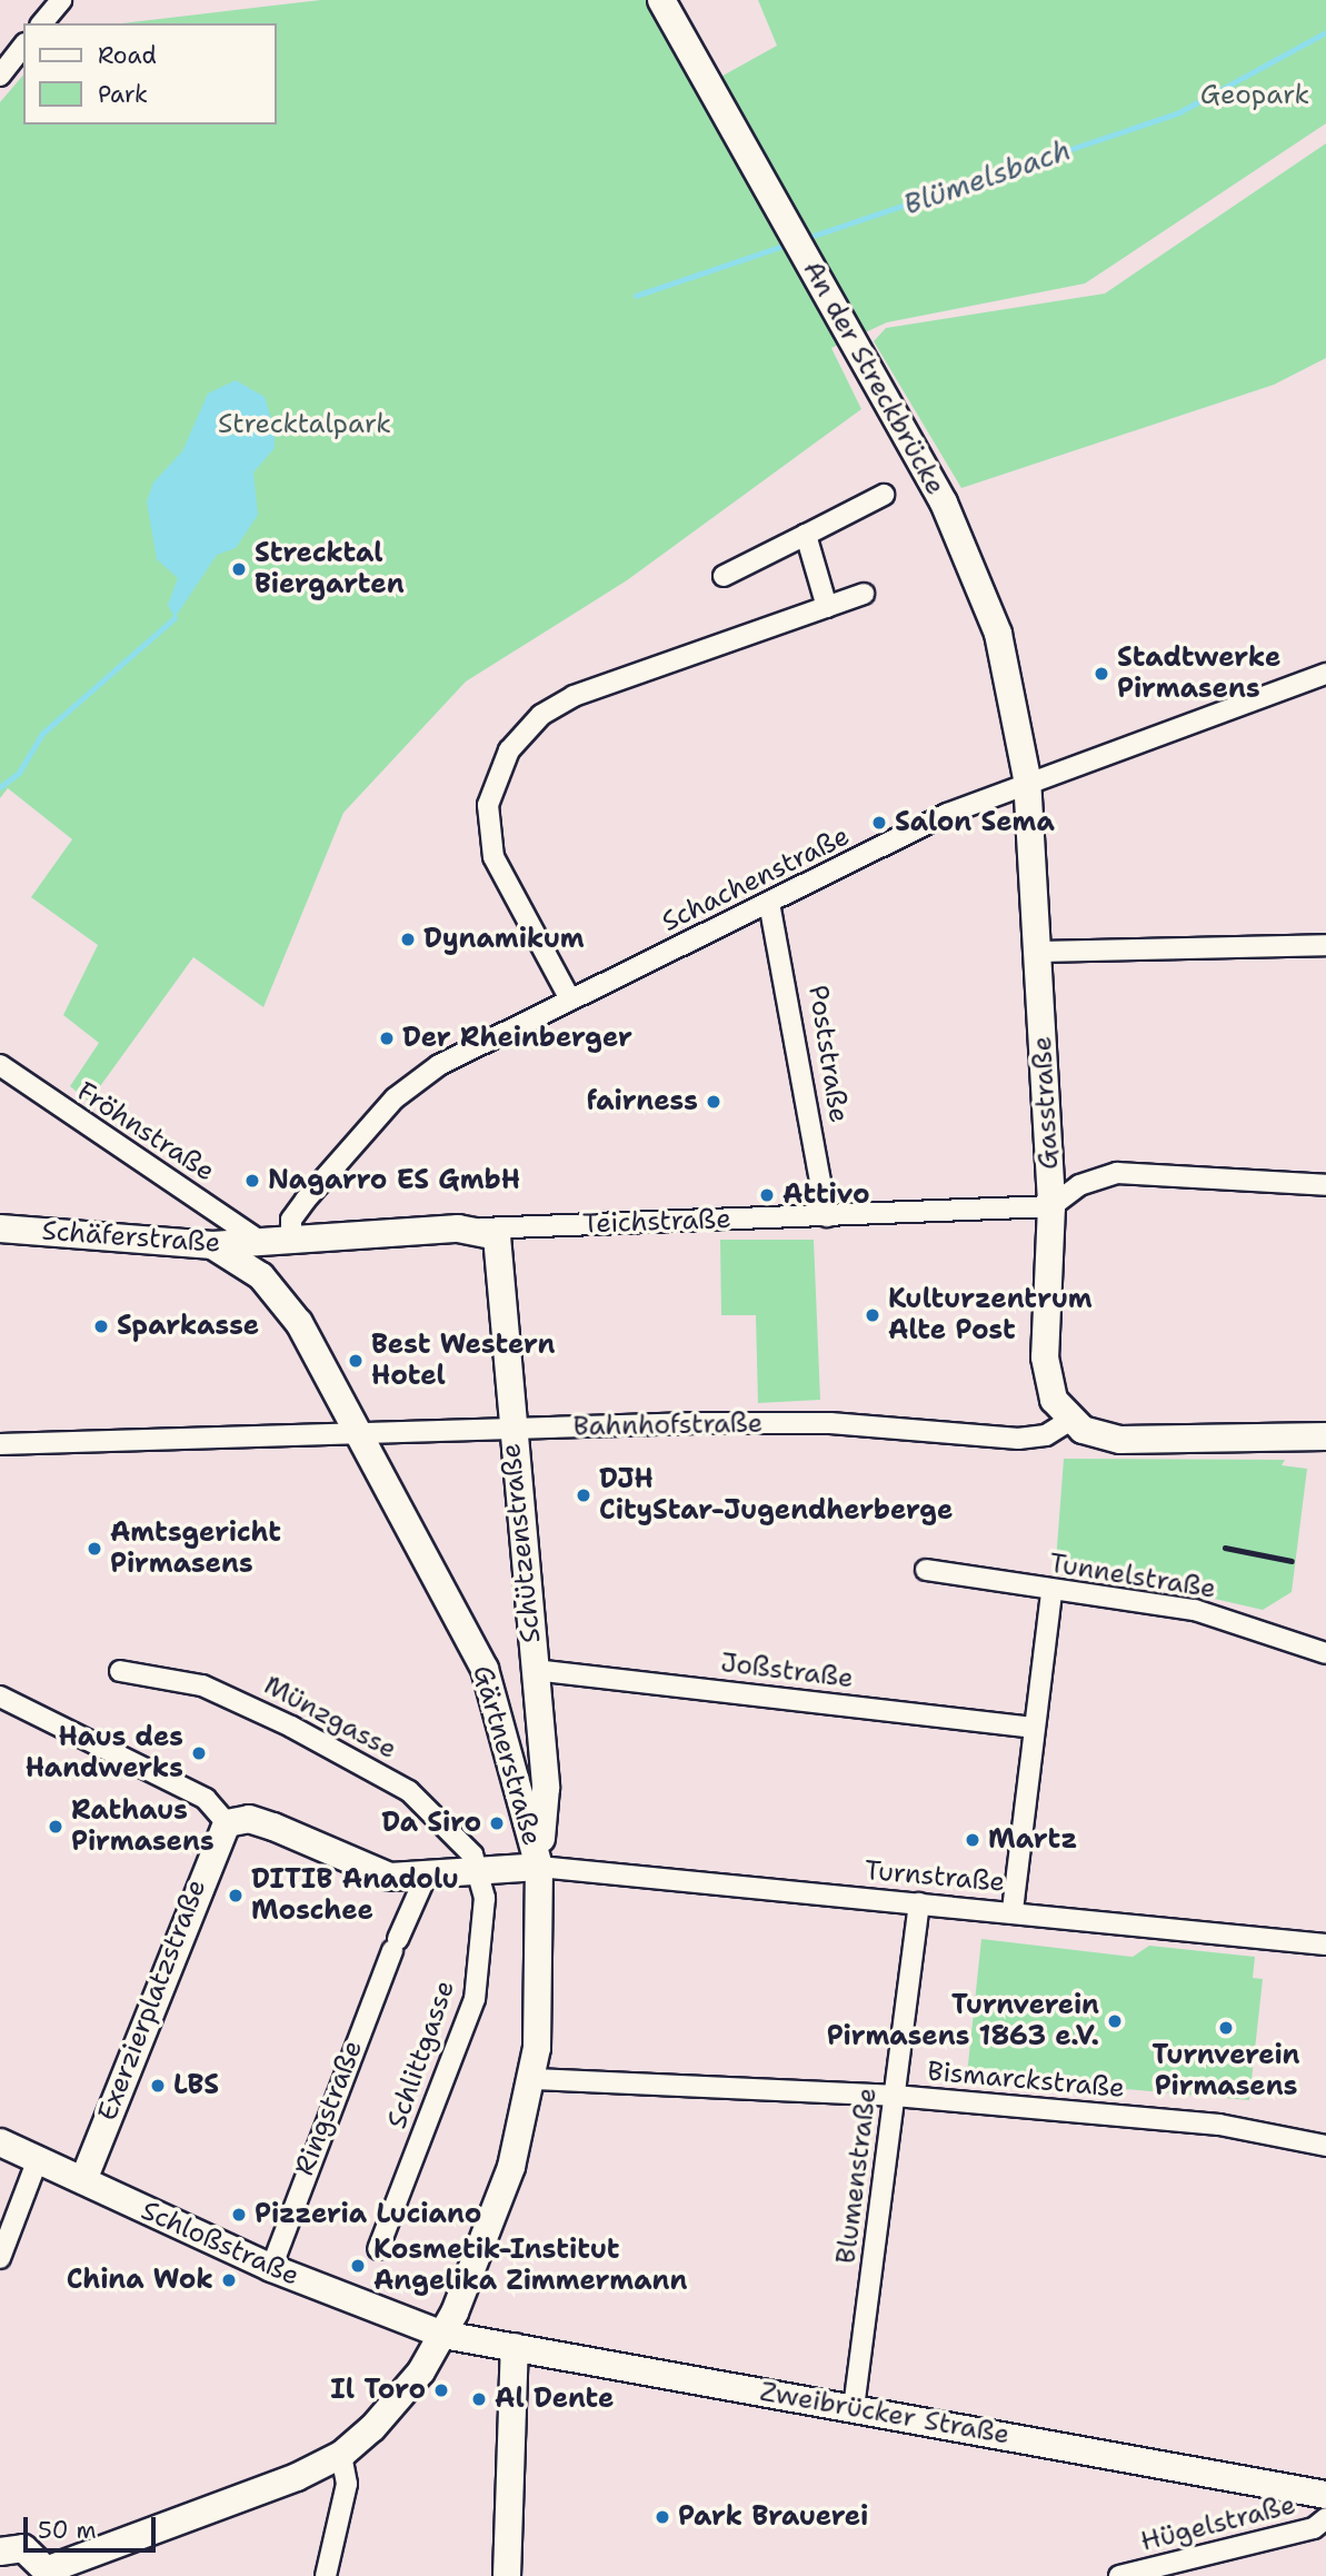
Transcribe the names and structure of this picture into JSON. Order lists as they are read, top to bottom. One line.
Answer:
{"streets":{"main road":["An der Streckbrücke","Gasstraße","Teichstraße","Schäferstraße","Schützenstraße","Gärtnerstraße","Exerzierplatzstraße","Schloßstraße","Zweibrücker Straße"],"street":["Schachenstraße","Poststraße","Fröhnstraße","Bahnhofstraße","Tunnelstraße","Joßstraße","Münzgasse","Turnstraße","Schlittgasse","Bismarckstraße","Ringstraße","Blumenstraße","Hügelstraße"]},"crossings":[["An der Streckbrücke","Schachenstraße"],["An der Streckbrücke","Gasstraße"],["Schachenstraße","Poststraße"],["Schachenstraße","Gasstraße"],["Schachenstraße","Teichstraße"],["Poststraße","Teichstraße"],["Gasstraße","Teichstraße"],["Gasstraße","Bahnhofstraße"],["Fröhnstraße","Teichstraße"],["Fröhnstraße","Schäferstraße"],["Teichstraße","Schäferstraße"],["Teichstraße","Schützenstraße"],["Schäferstraße","Gärtnerstraße"],["Bahnhofstraße","Schützenstraße"],["Bahnhofstraße","Gärtnerstraße"],["Schützenstraße","Joßstraße"],["Schützenstraße","Gärtnerstraße"],["Schützenstraße","Turnstraße"],["Münzgasse","Schlittgasse"],["Gärtnerstraße","Turnstraße"],["Gärtnerstraße","Bismarckstraße"],["Gärtnerstraße","Schloßstraße"],["Gärtnerstraße","Zweibrücker Straße"],["Turnstraße","Blumenstraße"],["Exerzierplatzstraße","Schloßstraße"],["Bismarckstraße","Blumenstraße"],["Ringstraße","Schloßstraße"],["Blumenstraße","Zweibrücker Straße"],["Schloßstraße","Zweibrücker Straße"]],"water":["Blümelsbach"],"parks":["Geopark","Strecktalpark"],"places":["Strecktal Biergarten","Stadtwerke Pirmasens","Salon Sema","Dynamikum","Der Rheinberger","fairness","Nagarro ES GmbH","Attivo","Kulturzentrum Alte Post","Sparkasse","Best Western Hotel","DJH CityStar-Jugendherberge","Amtsgericht Pirmasens","Haus des Handwerks","Da Siro","Rathaus Pirmasens","Martz","DITIB Anadolu Moschee","Turnverein Pirmasens 1863 e.V.","Turnverein Pirmasens","LBS","Pizzeria Luciano","Kosmetik-Institut Angelika Zimmermann","China Wok","Il Toro","Al Dente","Park Brauerei"],"legend":["Road","Park"],"scale_bar":"50 m"}
